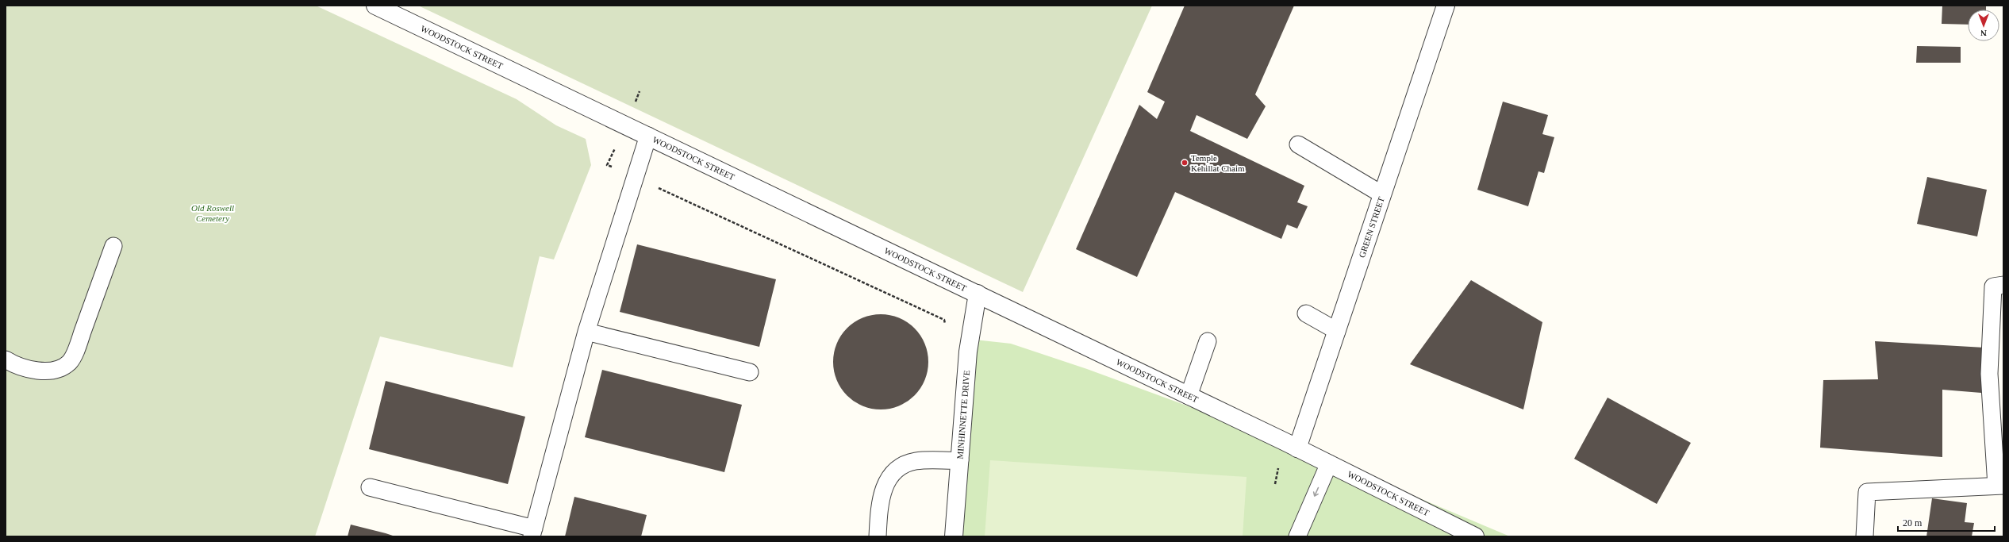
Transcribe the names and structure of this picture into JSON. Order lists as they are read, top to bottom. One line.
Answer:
{"streets":{"street":["WOODSTOCK STREET","GREEN STREET","MINHINNETTE DRIVE"]},"crossings":[["WOODSTOCK STREET","GREEN STREET"],["WOODSTOCK STREET","MINHINNETTE DRIVE"]],"parks":["Old Roswell Cemetery"],"places":["Temple Kehillat Chaim"],"scale_bar":"20 m","north":"bottom"}
